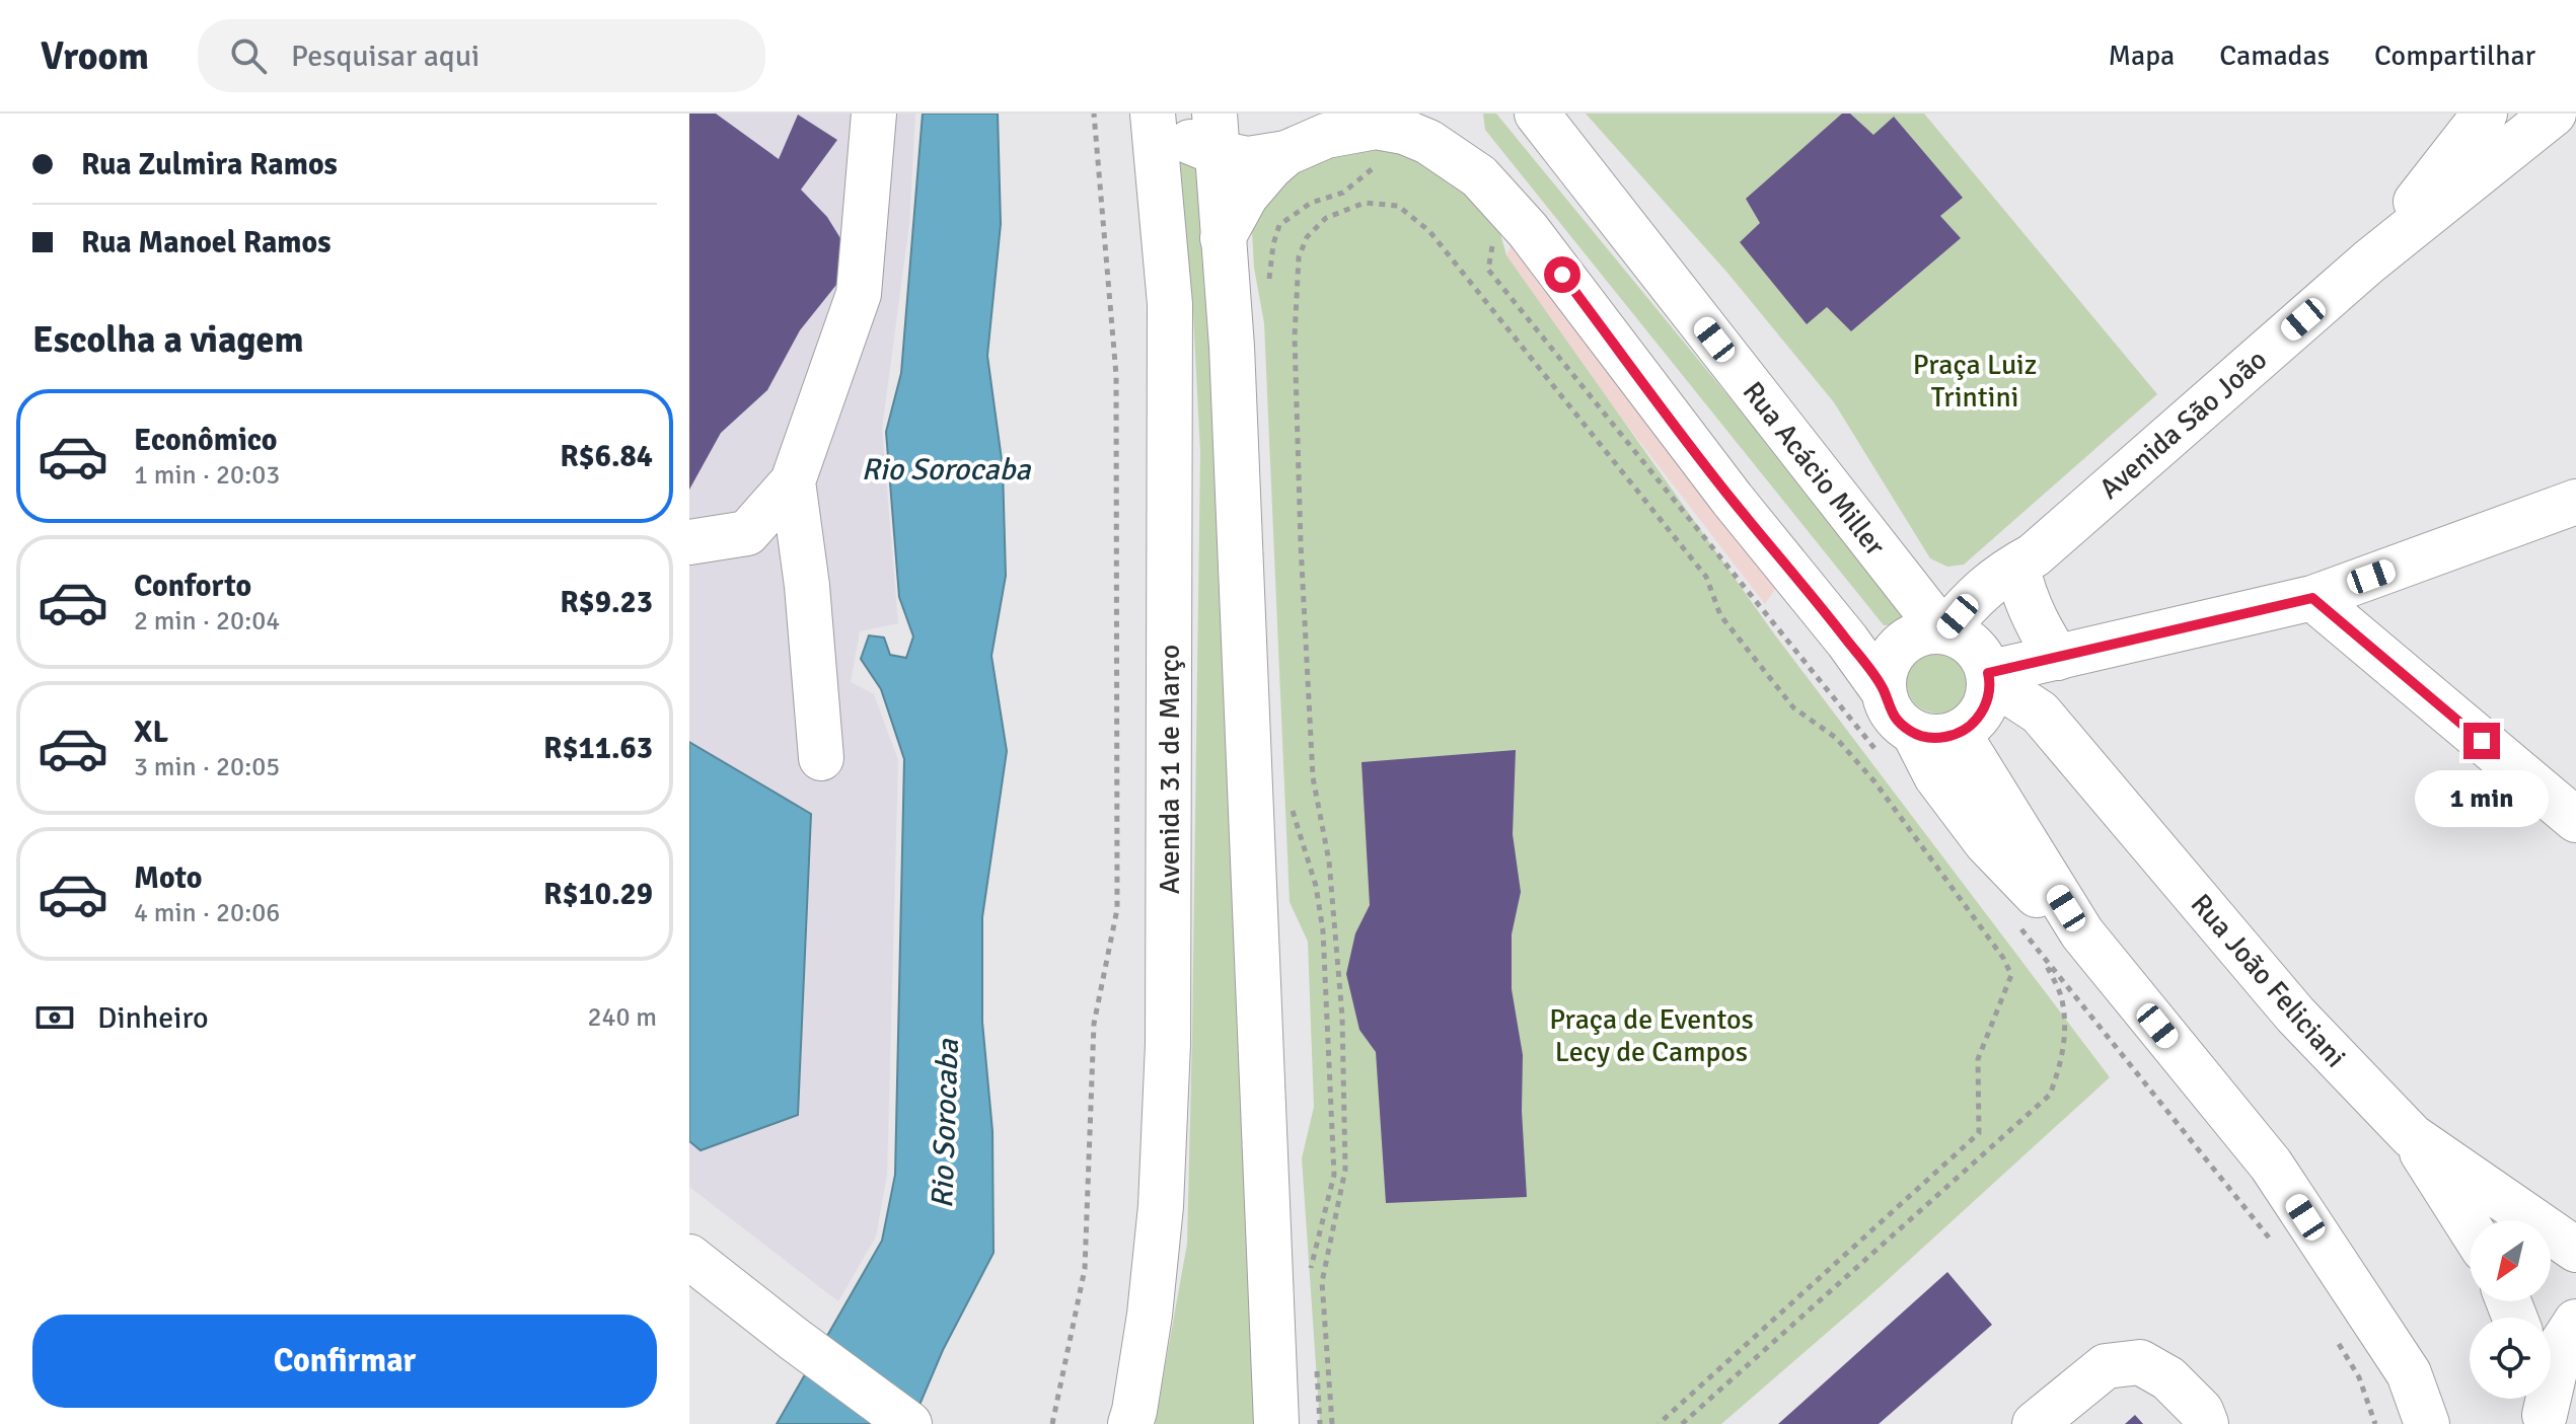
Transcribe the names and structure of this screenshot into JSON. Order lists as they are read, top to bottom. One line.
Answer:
{"streets":{"main road":["Avenida São João","Rua Acácio Miller","Avenida 31 de Março","Rua João Feliciani"]},"crossings":[["Avenida São João","Rua Acácio Miller"],["Avenida São João","Rua João Feliciani"],["Rua Acácio Miller","Rua João Feliciani"]],"water":["Rio Sorocaba"],"parks":["Praça Luiz Trintini","Praça de Eventos Lecy de Campos"],"north":"bottom left","page":{"header":"Vroom","search":"Pesquisar aqui","nav":["Mapa","Camadas","Compartilhar"],"banner":["Rua Zulmira Ramos","Rua Manoel Ramos"],"heading":"Escolha a viagem","list":[{"name":"Econômico","note":"1 min · 20:03","value":"R$6.84"},{"name":"Conforto","note":"2 min · 20:04","value":"R$9.23"},{"name":"XL","note":"3 min · 20:05","value":"R$11.63"},{"name":"Moto","note":"4 min · 20:06","value":"R$10.29"}],"bubble":"1 min","pay":["Dinheiro","240 m"],"buttons":"Confirmar"}}
